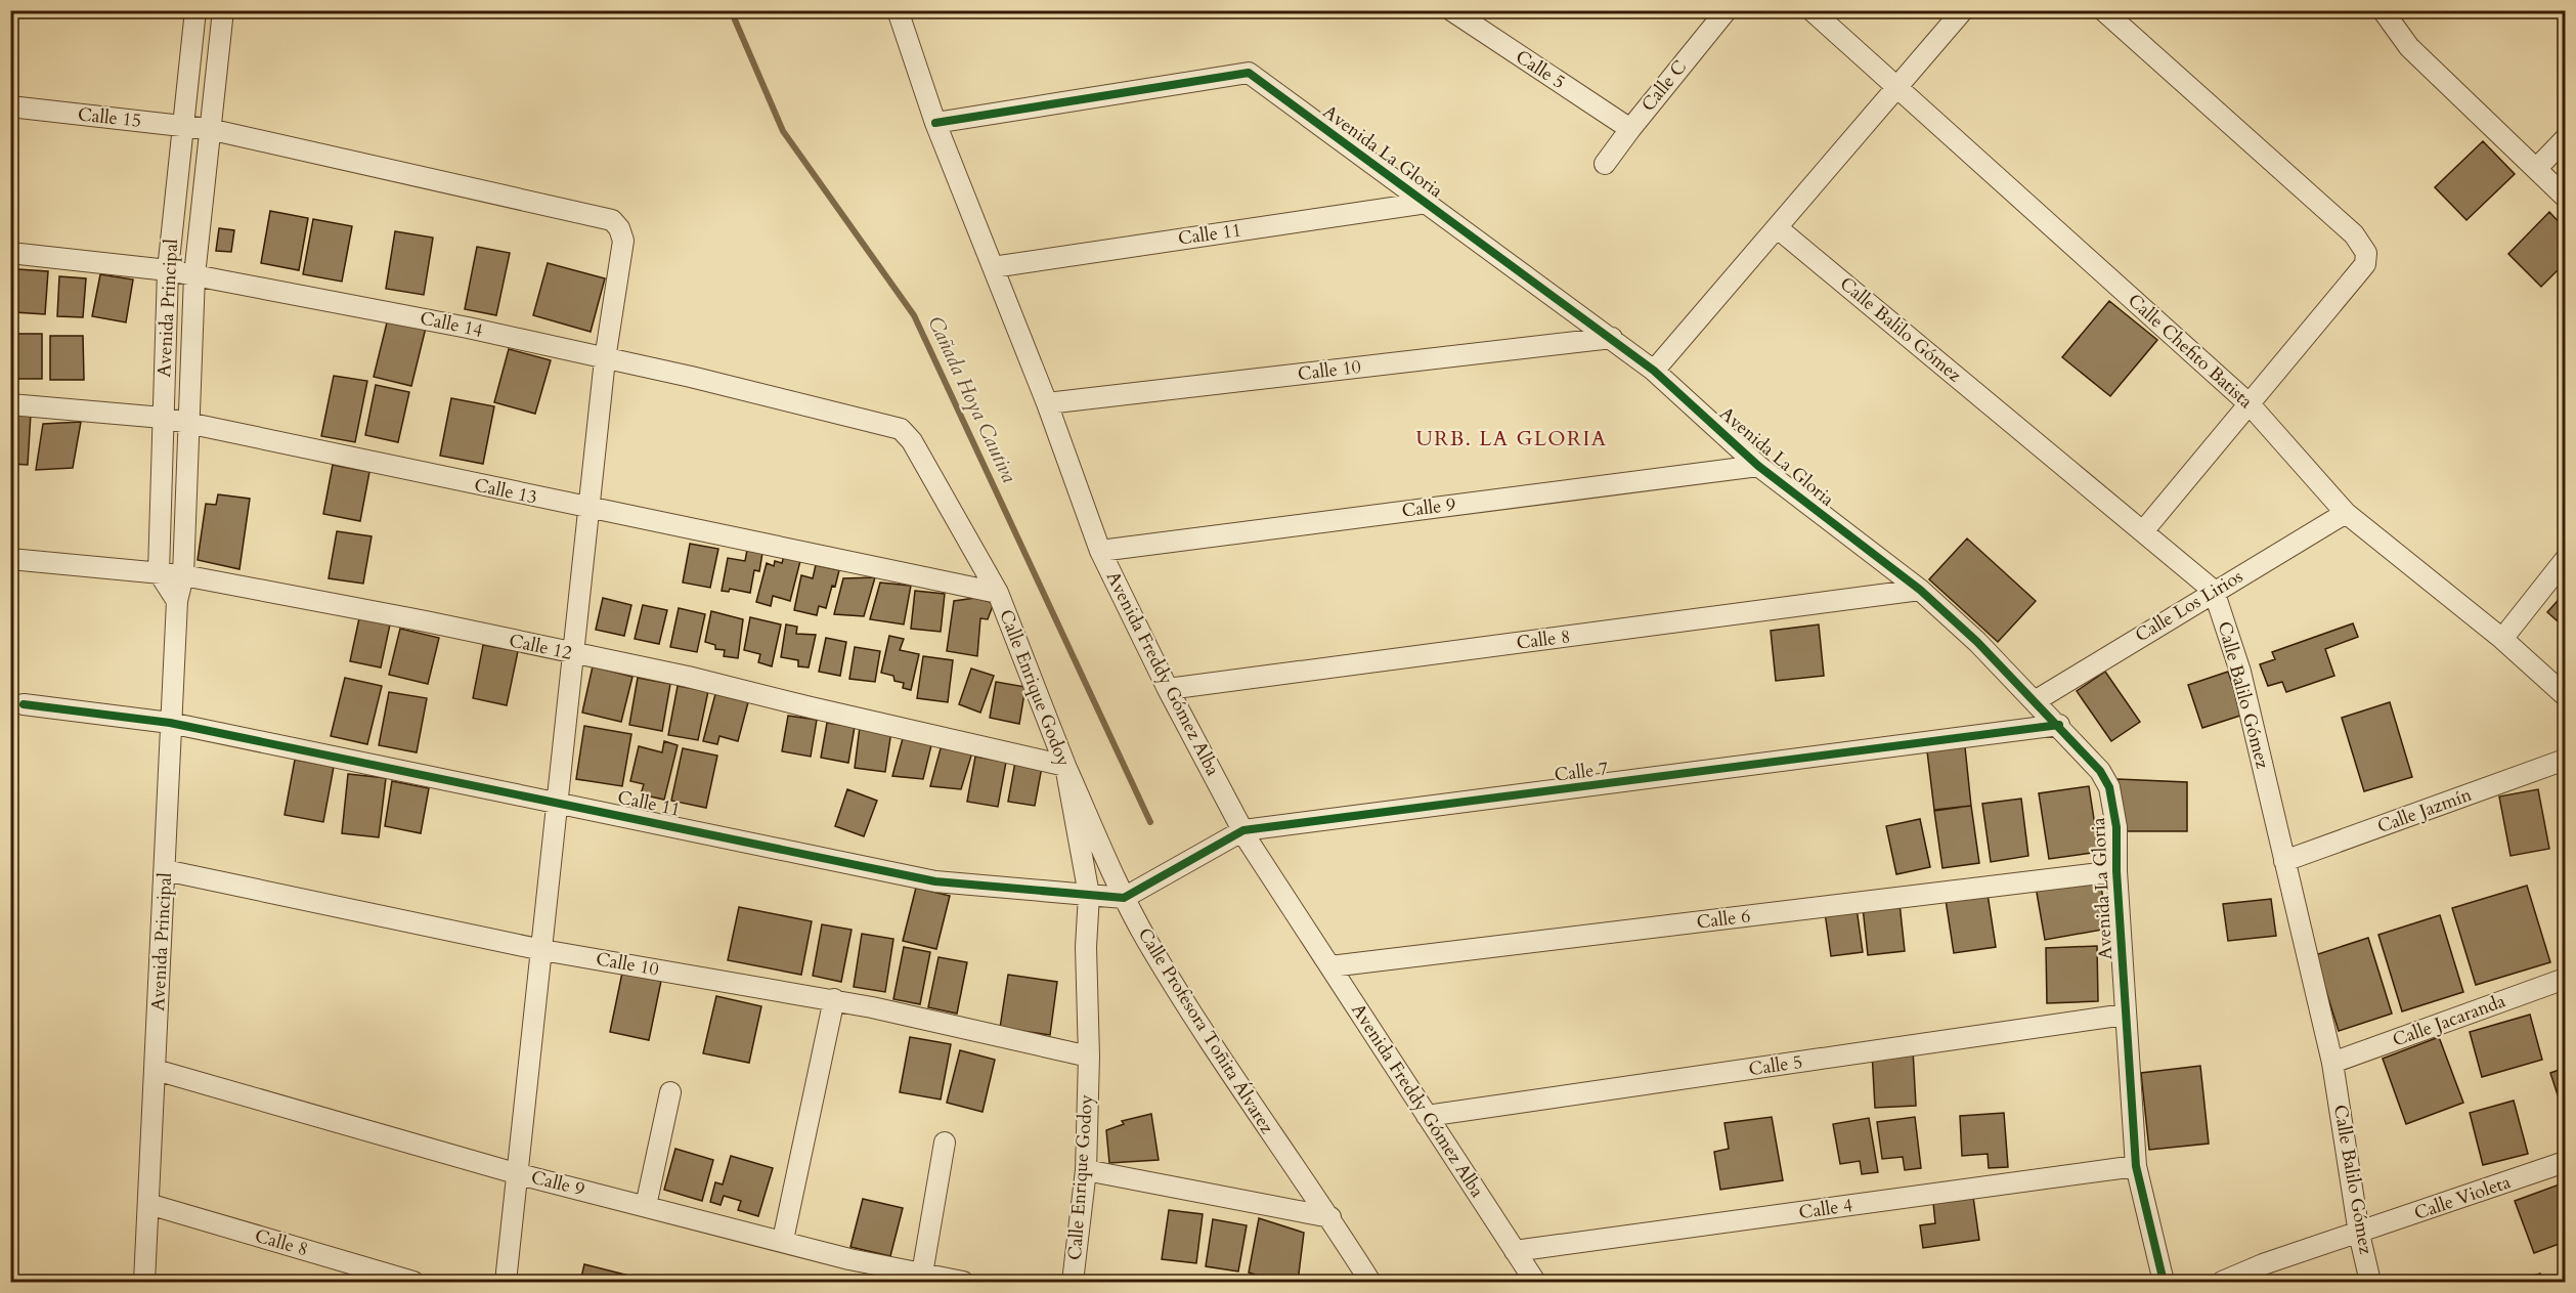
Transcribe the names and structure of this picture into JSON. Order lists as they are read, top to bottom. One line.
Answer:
{"streets":{"street":["Calle 5","Calle C","Calle 15","Avenida La Gloria","Calle 11","Avenida Principal","Calle 14","Calle Balilo Gómez","Calle Chefito Batista","Calle 10","Calle 13","Calle 9","Calle Los Lirios","Calle 8","Calle 12","Avenida Freddy Gómez Alba","Calle Enrique Godoy","Calle 7","Calle Jazmín","Calle 6","Calle Jacaranda","Calle Profesora Toñita Álvarez","Calle Violeta","Calle 4"]},"crossings":[["Calle 5","Calle C"],["Calle 5","Avenida La Gloria"],["Calle 5","Avenida Freddy Gómez Alba"],["Calle 15","Calle 11"],["Calle 15","Avenida Principal"],["Calle 15","Calle 14"],["Calle 15","Calle 10"],["Calle 15","Calle 13"],["Calle 15","Calle 9"],["Calle 15","Calle 12"],["Avenida La Gloria","Calle 11"],["Avenida La Gloria","Calle 10"],["Avenida La Gloria","Calle 9"],["Avenida La Gloria","Calle Los Lirios"],["Avenida La Gloria","Calle 8"],["Avenida La Gloria","Avenida Freddy Gómez Alba"],["Avenida La Gloria","Calle 7"],["Avenida La Gloria","Calle 6"],["Avenida La Gloria","Calle 4"],["Calle 11","Avenida Principal"],["Calle 11","Avenida Freddy Gómez Alba"],["Calle 11","Calle Enrique Godoy"],["Calle 11","Calle 7"],["Calle 11","Calle Profesora Toñita Álvarez"],["Avenida Principal","Calle 14"],["Avenida Principal","Calle 10"],["Avenida Principal","Calle 13"],["Avenida Principal","Calle 9"],["Avenida Principal","Calle 8"],["Avenida Principal","Calle 12"],["Calle 14","Calle Enrique Godoy"],["Calle Balilo Gómez","Calle Los Lirios"],["Calle Balilo Gómez","Calle Jazmín"],["Calle Balilo Gómez","Calle Jacaranda"],["Calle Balilo Gómez","Calle Violeta"],["Calle Chefito Batista","Calle Los Lirios"],["Calle 10","Avenida Freddy Gómez Alba"],["Calle 10","Calle Enrique Godoy"],["Calle 13","Calle Enrique Godoy"],["Calle 9","Avenida Freddy Gómez Alba"],["Calle 8","Avenida Freddy Gómez Alba"],["Calle 12","Calle Enrique Godoy"],["Calle 12","Calle Profesora Toñita Álvarez"],["Avenida Freddy Gómez Alba","Calle 7"],["Avenida Freddy Gómez Alba","Calle 6"],["Avenida Freddy Gómez Alba","Calle 4"],["Calle Enrique Godoy","Calle Profesora Toñita Álvarez"],["Calle 7","Calle Profesora Toñita Álvarez"]],"districts":["URB. LA GLORIA"],"water":["Cañada Hoya Cautiva"]}
